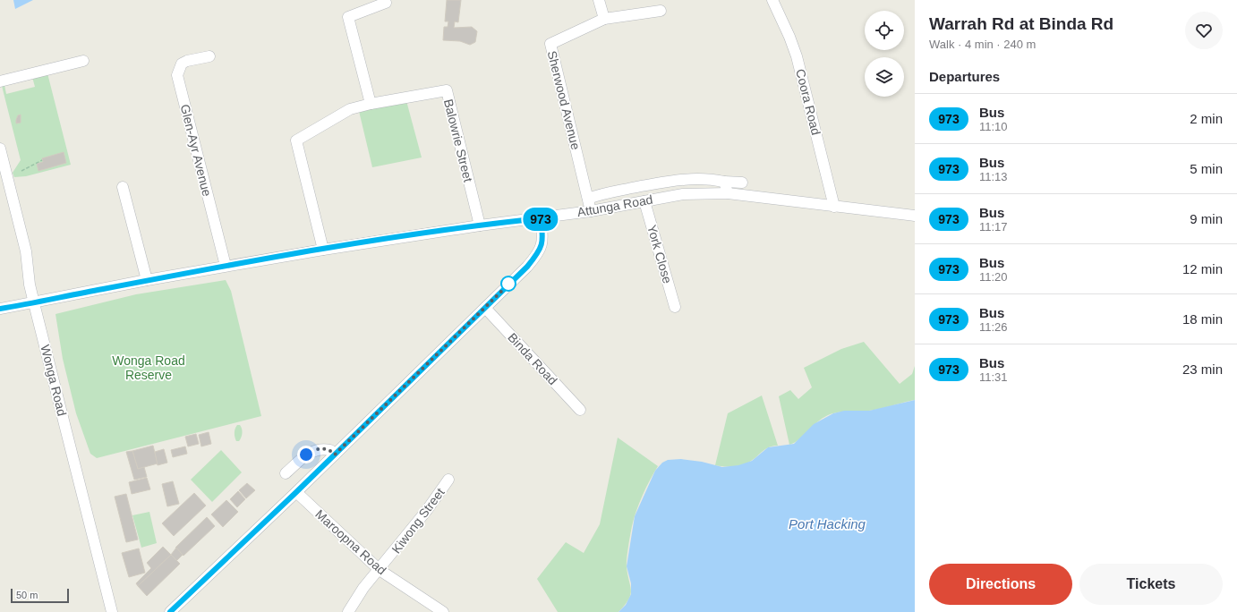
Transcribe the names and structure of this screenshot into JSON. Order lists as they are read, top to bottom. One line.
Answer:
{"streets":{"street":["Sherwood Avenue","Coora Road","Balowrie Street","Glen-Ayr Avenue","Attunga Road","York Close","Binda Road","Wonga Road","Kiwong Street","Maroopna Road"]},"crossings":[["Sherwood Avenue","Attunga Road"],["Coora Road","Attunga Road"],["Balowrie Street","Attunga Road"],["Glen-Ayr Avenue","Attunga Road"],["Attunga Road","York Close"],["Attunga Road","Wonga Road"],["Kiwong Street","Maroopna Road"]],"water":["Port Hacking"],"parks":["Wonga Road Reserve"],"lines":["bus line 973"],"scale_bar":"50 m","page":{"on_map":"973","heading":[["Warrah Rd at Binda Rd","Walk · 4 min · 240 m"],"Departures"],"list":[{"mark":"973","name":"Bus","note":"11:10","value":"2 min"},{"mark":"973","name":"Bus","note":"11:13","value":"5 min"},{"mark":"973","name":"Bus","note":"11:17","value":"9 min"},{"mark":"973","name":"Bus","note":"11:20","value":"12 min"},{"mark":"973","name":"Bus","note":"11:26","value":"18 min"},{"mark":"973","name":"Bus","note":"11:31","value":"23 min"}],"buttons":["Directions","Tickets"],"scale":"50 m"}}
